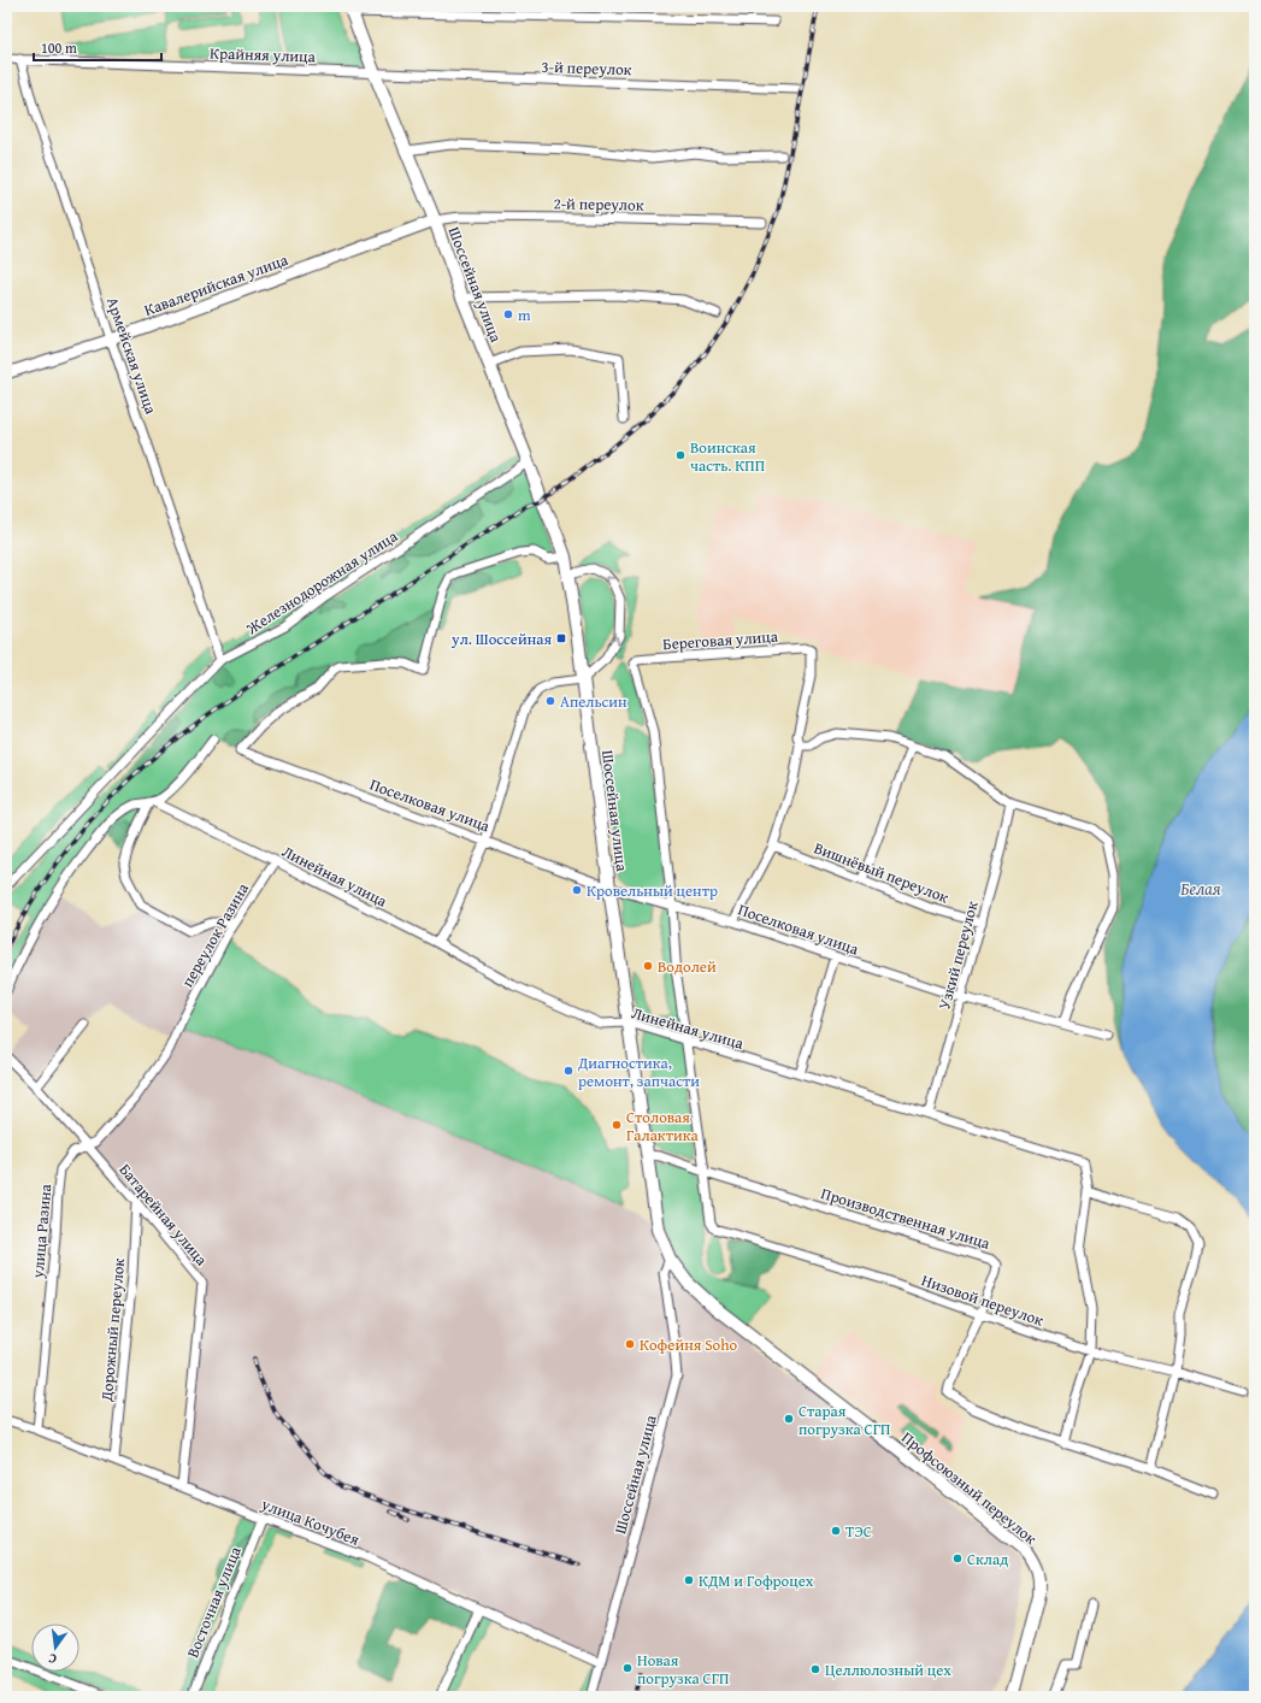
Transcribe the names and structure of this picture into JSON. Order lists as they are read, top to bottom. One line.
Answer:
{"streets":{"main road":["Шоссейная улица","Профсоюзный переулок"],"street":["Крайняя улица","3-й переулок","2-й переулок","Кавалерийская улица","Армейская улица","Железнодорожная улица","Береговая улица","Поселковая улица","Вишнёвый переулок","Линейная улица","переулок Разина","Узкий переулок","Батарейная улица","Производственная улица","улица Разина","Низовой переулок","Дорожный переулок","улица Кочубея","Восточная улица"]},"crossings":[["Крайняя улица","3-й переулок"],["Крайняя улица","Шоссейная улица"],["Крайняя улица","Армейская улица"],["3-й переулок","Шоссейная улица"],["2-й переулок","Кавалерийская улица"],["2-й переулок","Шоссейная улица"],["Кавалерийская улица","Шоссейная улица"],["Кавалерийская улица","Армейская улица"],["Шоссейная улица","Железнодорожная улица"],["Шоссейная улица","Поселковая улица"],["Шоссейная улица","Линейная улица"],["Шоссейная улица","Производственная улица"],["Шоссейная улица","Профсоюзный переулок"],["Шоссейная улица","улица Кочубея"],["Армейская улица","Железнодорожная улица"],["Береговая улица","Поселковая улица"],["Поселковая улица","Узкий переулок"],["Вишнёвый переулок","Узкий переулок"],["Линейная улица","переулок Разина"],["Линейная улица","Узкий переулок"],["переулок Разина","улица Разина"],["Батарейная улица","улица Разина"],["Батарейная улица","Дорожный переулок"],["Батарейная улица","улица Кочубея"],["Производственная улица","Низовой переулок"],["улица Разина","улица Кочубея"],["Дорожный переулок","улица Кочубея"],["улица Кочубея","Восточная улица"]],"water":["Белая"],"places":{"other":["m","Воинская часть. КПП","Апельсин","Кровельный центр","Водолей","Диагностика, ремонт, запчасти","Столовая Галактика","Кофейня Soho","Старая погрузка СГП","ТЭС","Склад","КДМ и Гофроцех","Новая погрузка СГП","Целлюлозный цех"],"transit":["ул. Шоссейная"]},"scale_bar":"100 m","north":"bottom"}
